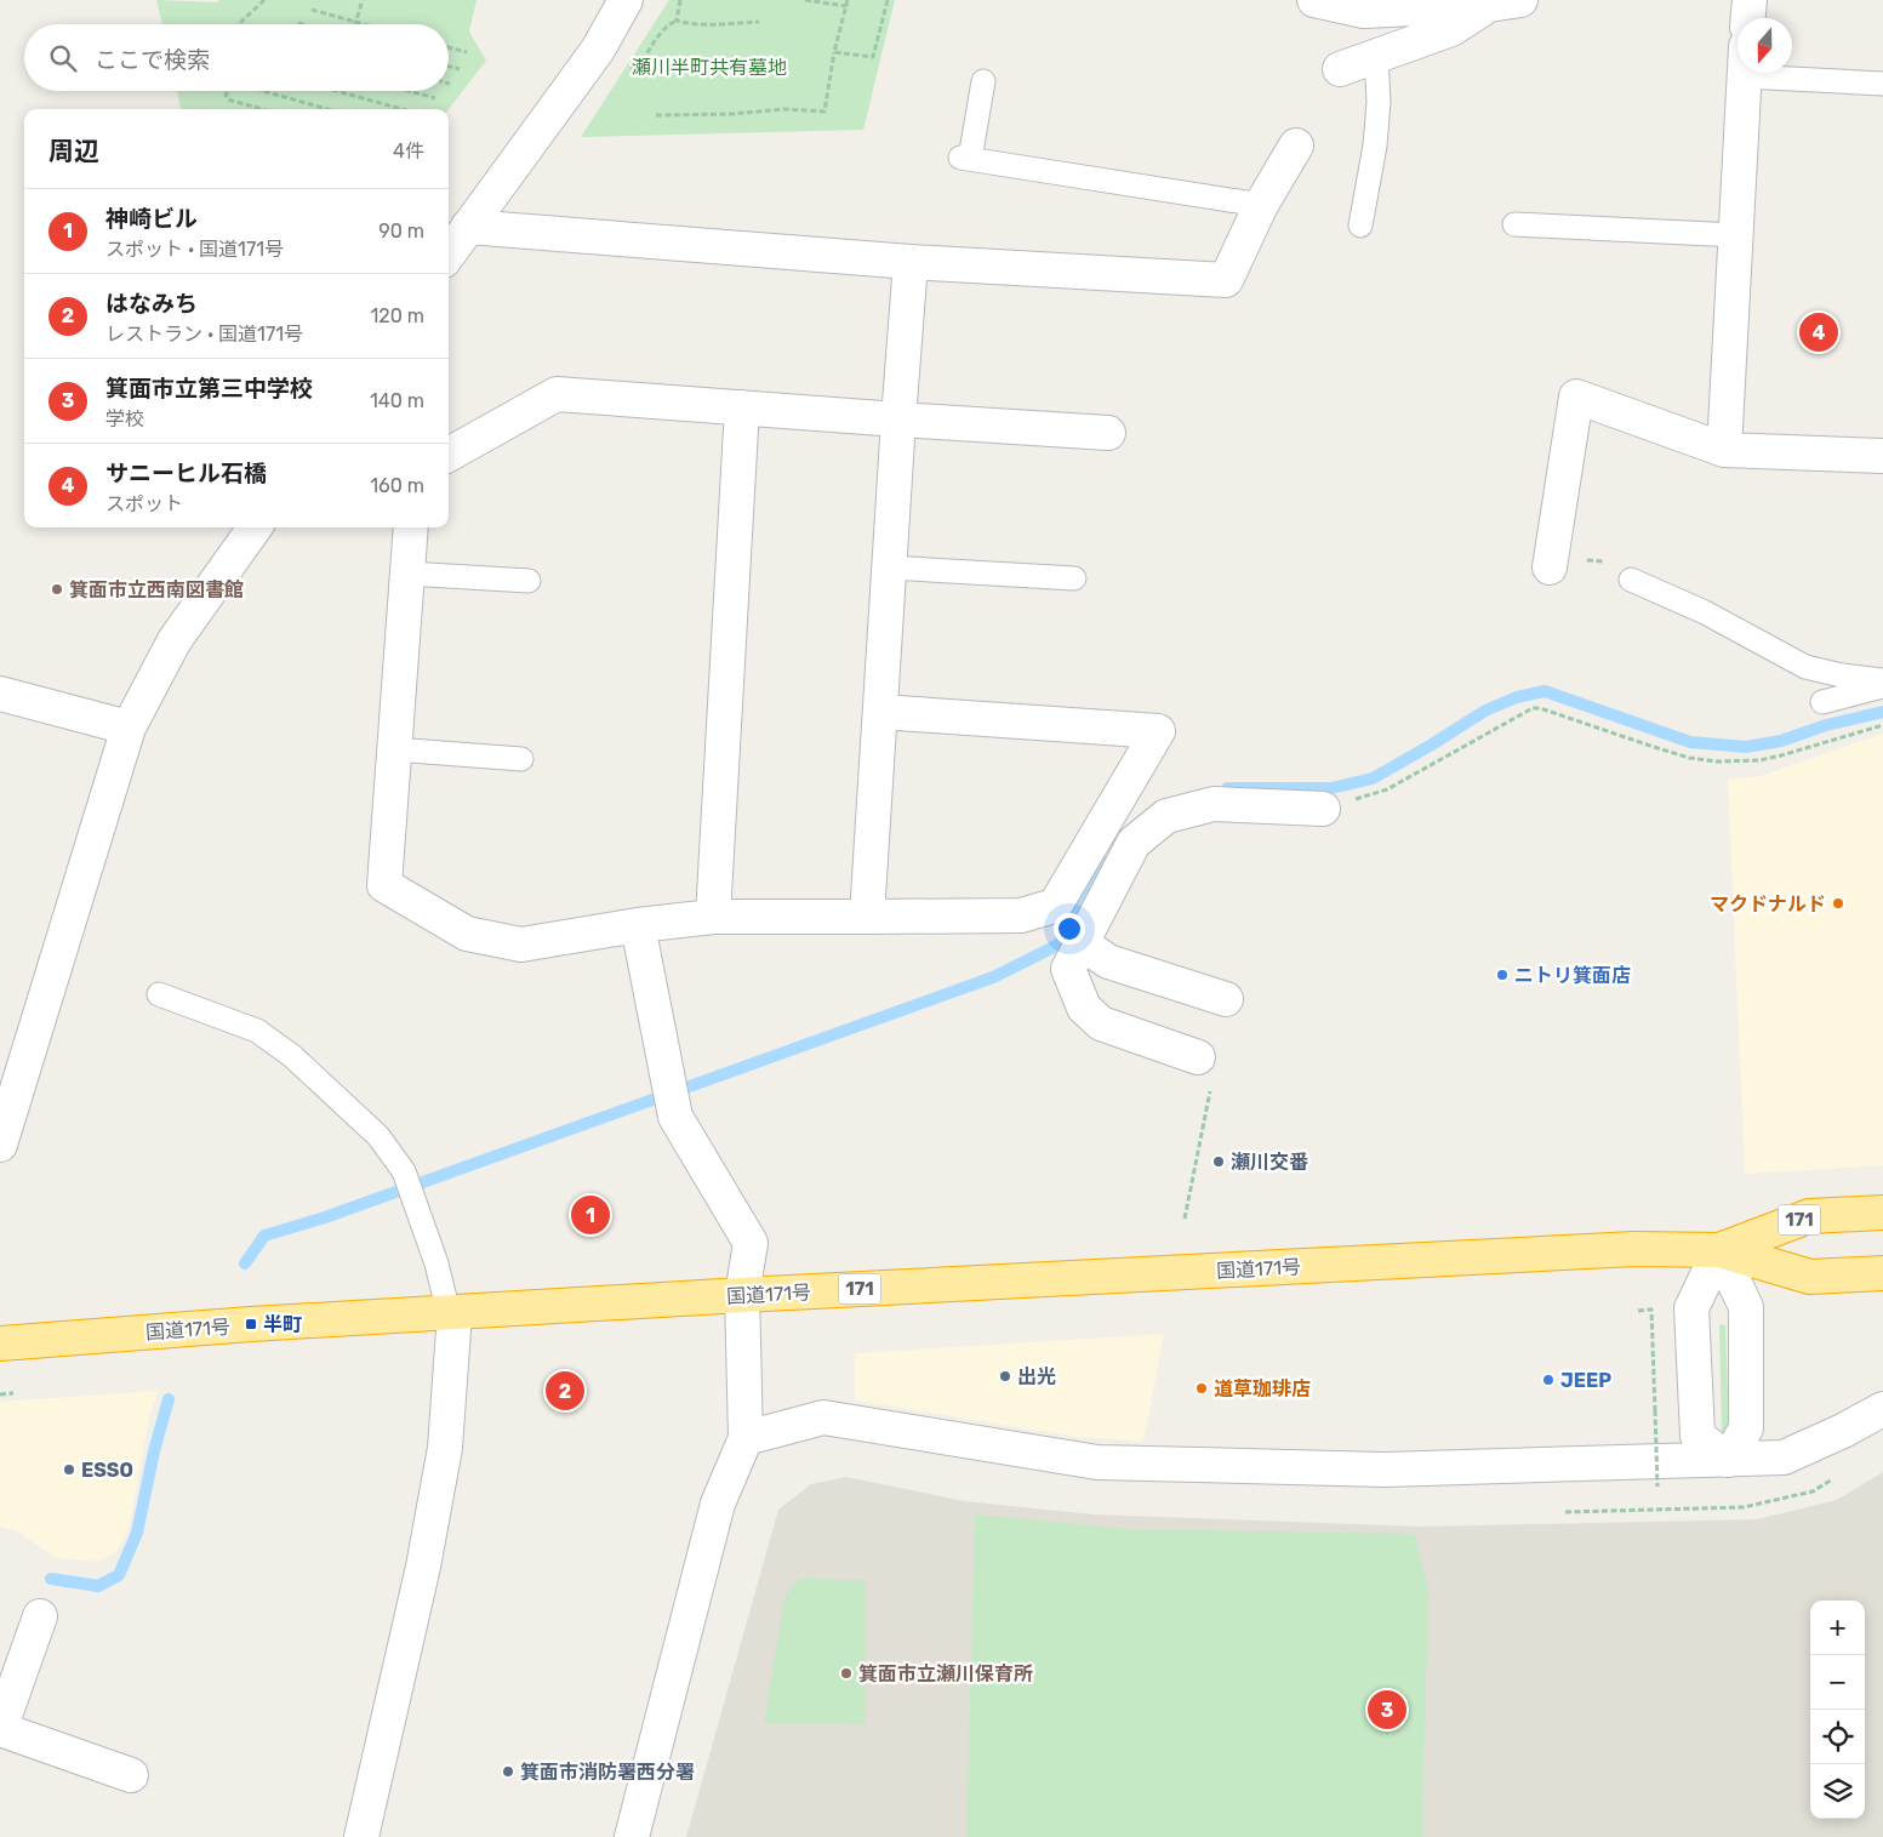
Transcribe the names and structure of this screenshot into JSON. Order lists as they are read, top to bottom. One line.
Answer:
{"streets":{"highway":["171","国道171号"]},"parks":["瀬川半町共有墓地"],"places":{"other":["箕面市立西南図書館","マクドナルド","ニトリ箕面店","瀬川交番","出光","JEEP","道草珈琲店","ESSO","箕面市立瀬川保育所","箕面市消防署西分署"],"transit":["半町"]},"north":"bottom","page":{"search":"ここで検索","heading":["周辺","4件"],"list":[{"mark":"1","name":"神崎ビル","note":"スポット · 国道171号","value":"90 m"},{"mark":"2","name":"はなみち","note":"レストラン · 国道171号","value":"120 m"},{"mark":"3","name":"箕面市立第三中学校","note":"学校","value":"140 m"},{"mark":"4","name":"サニーヒル石橋","note":"スポット","value":"160 m"}],"pins":["4","1","2","3"],"map_buttons":["+","−"]}}
